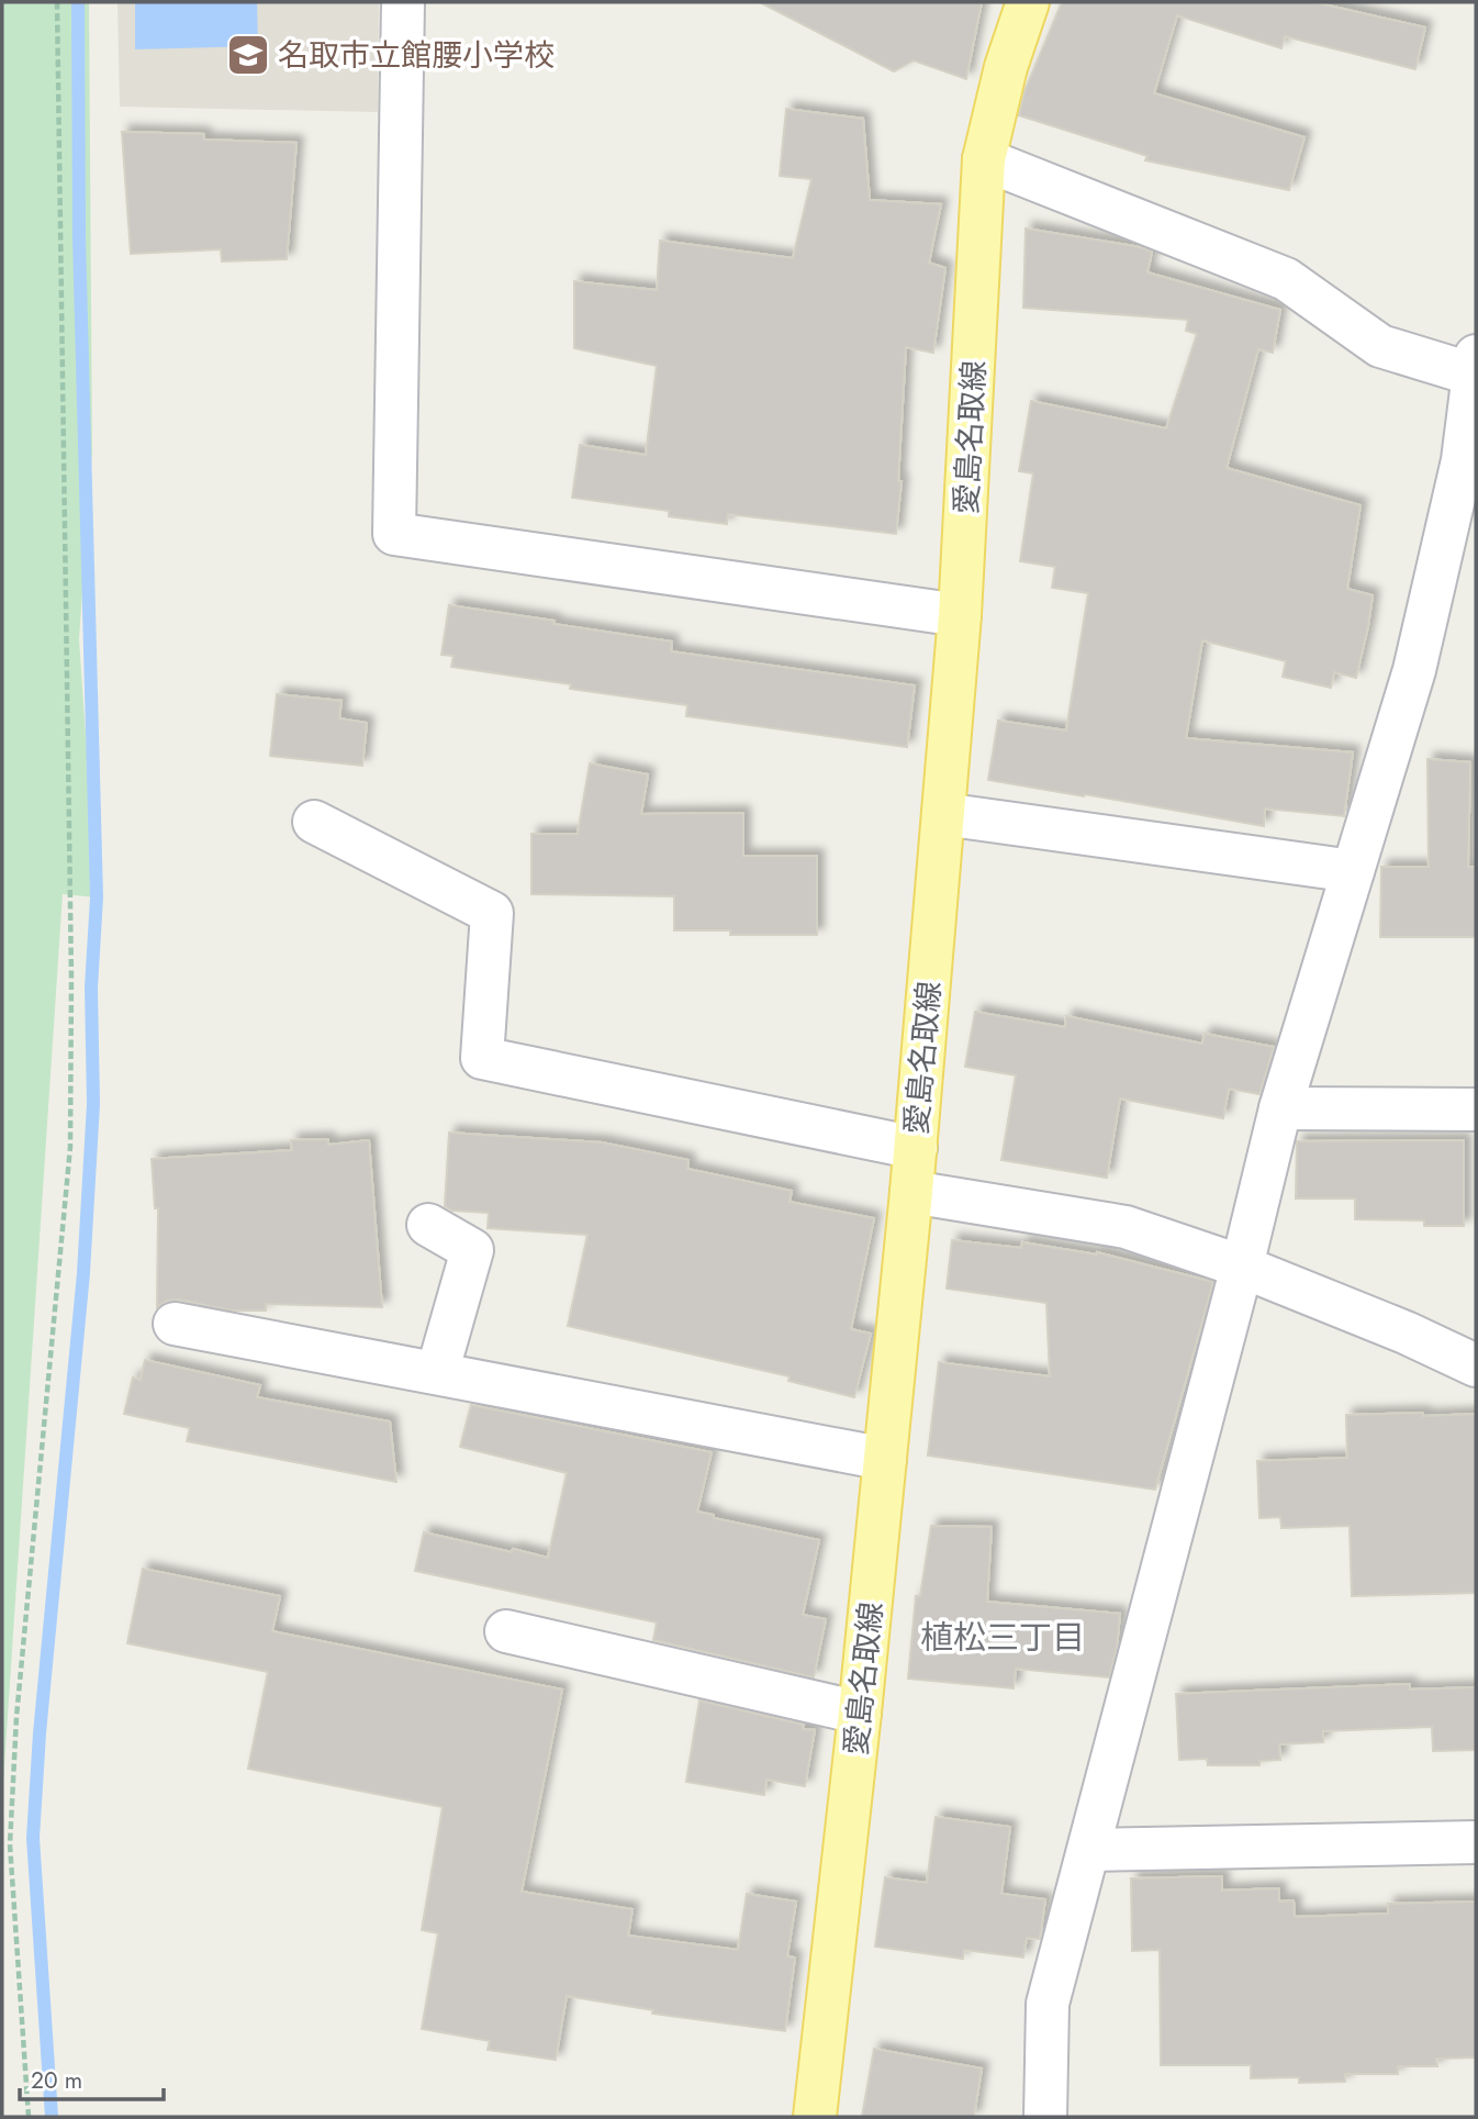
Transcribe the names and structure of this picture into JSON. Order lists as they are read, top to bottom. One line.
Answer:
{"streets":{"main road":["愛島名取線"]},"districts":["植松三丁目"],"places":{"school or university":["名取市立館腰小学校"]},"scale_bar":"20 m"}
